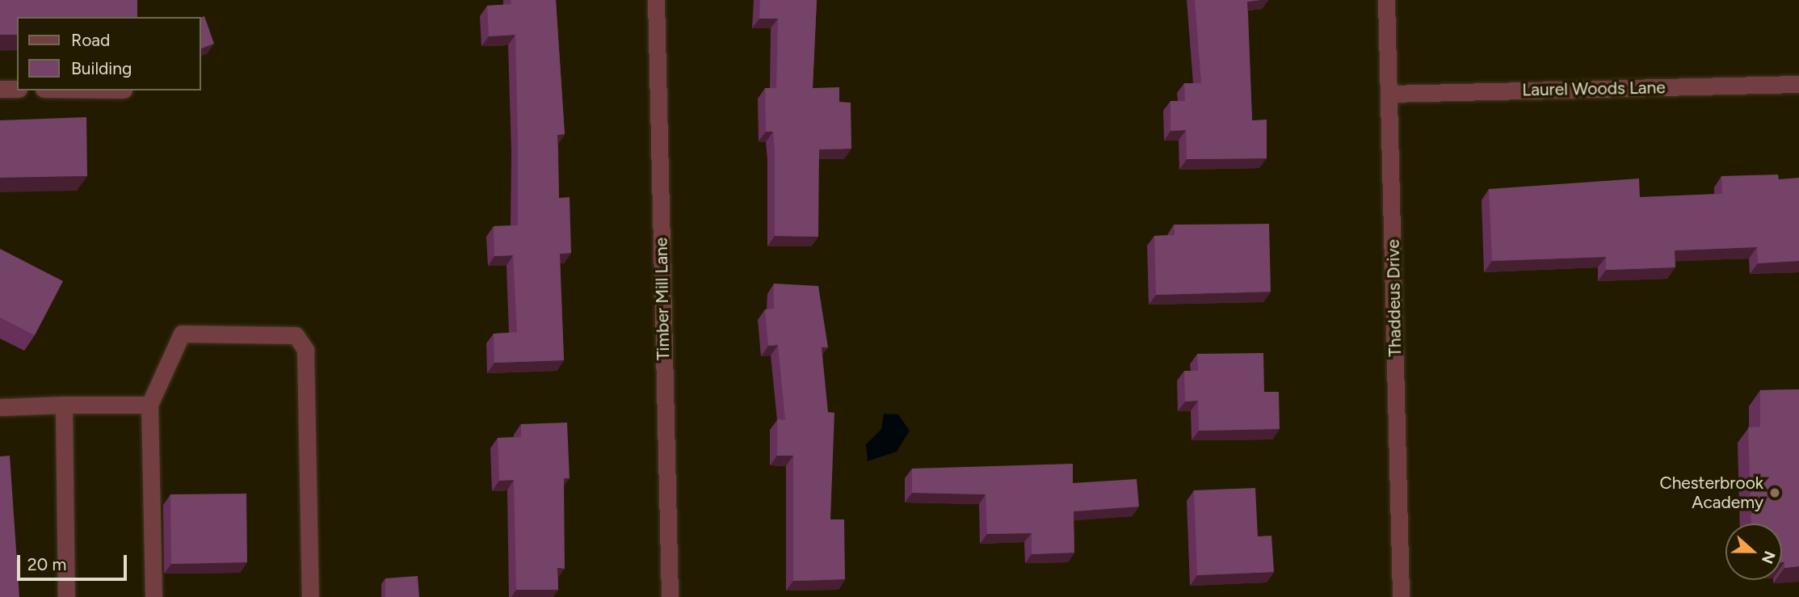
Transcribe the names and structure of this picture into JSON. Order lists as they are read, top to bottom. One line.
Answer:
{"streets":{"street":["Laurel Woods Lane","Thaddeus Drive","Timber Mill Lane"]},"crossings":[["Laurel Woods Lane","Thaddeus Drive"]],"places":["Chesterbrook Academy"],"legend":["Road","Building"],"scale_bar":"20 m","north":"right"}
